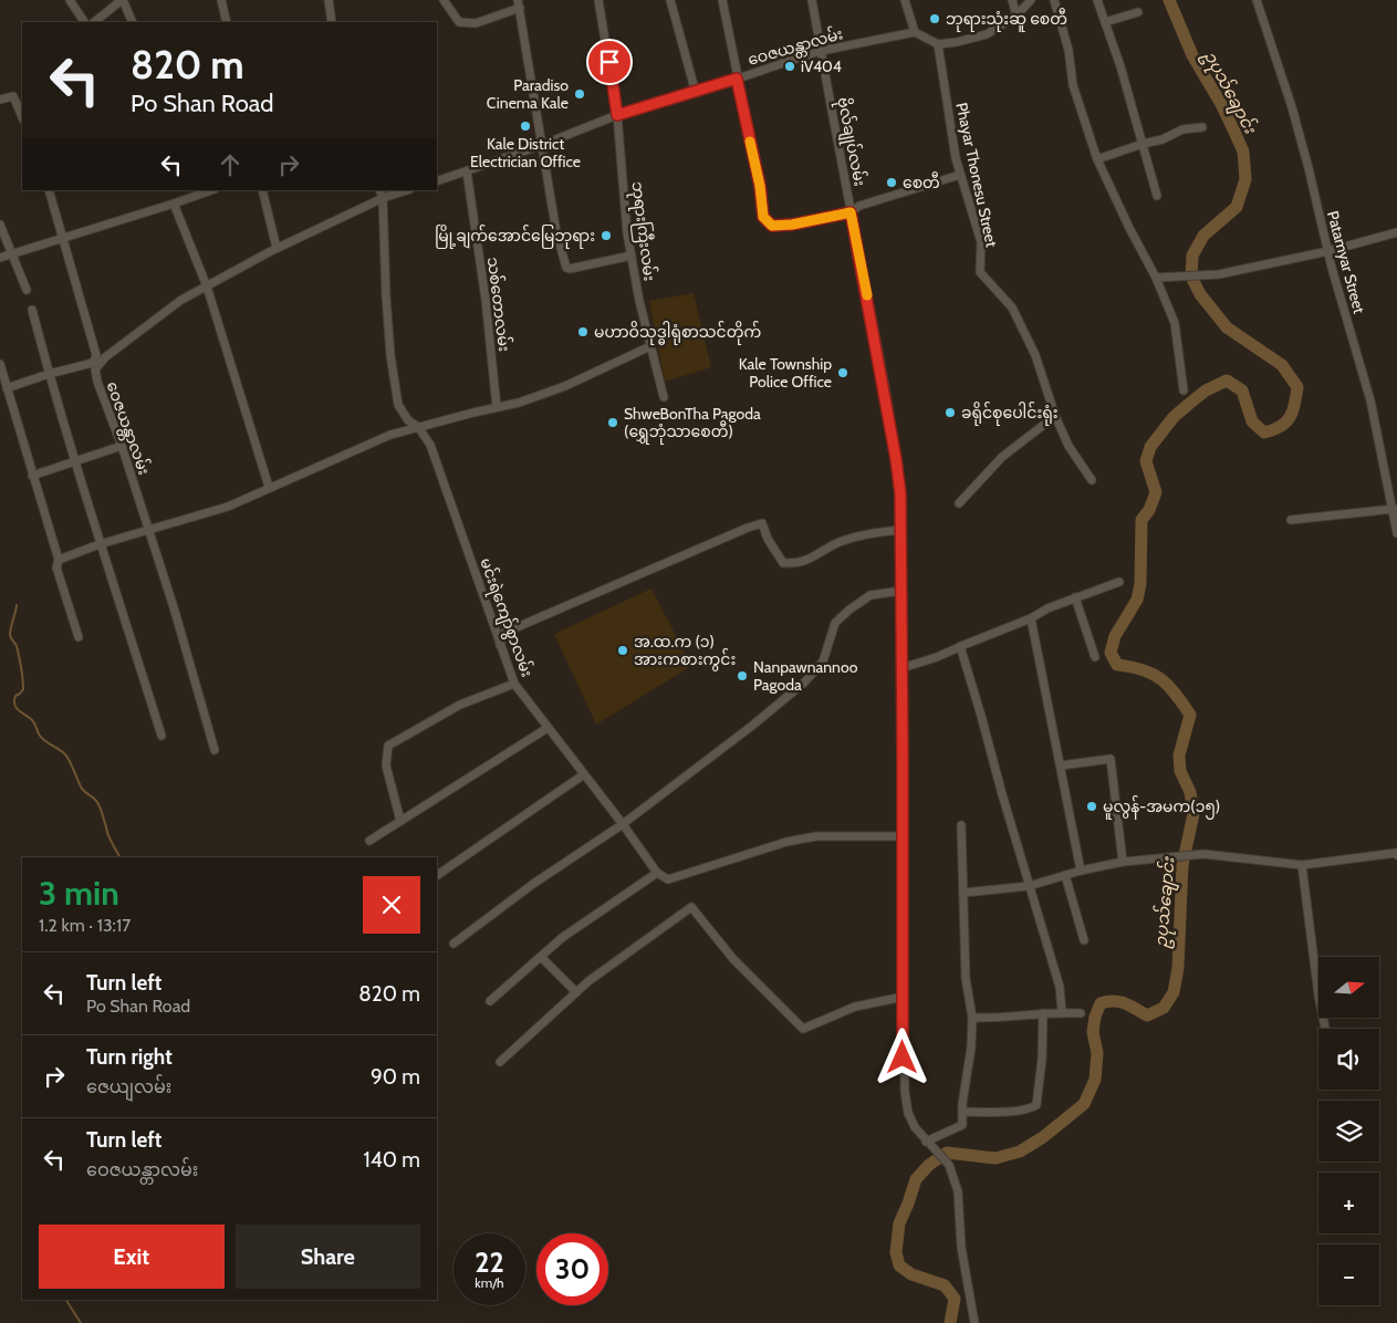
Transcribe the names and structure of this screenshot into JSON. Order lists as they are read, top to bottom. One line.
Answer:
{"streets":{"street":["ဝေဇယန္တာလမ်း","ဗိုလ်ချုပ်လမ်း","Phayar Thonesu Street","ဘုရားကြီးလမ်း","Patamyar Street","သစ်တောလမ်း","မင်းရဲကျော်စွာလမ်း"]},"crossings":[["ဝေဇယန္တာလမ်း","ဗိုလ်ချုပ်လမ်း"],["ဝေဇယန္တာလမ်း","ဘုရားကြီးလမ်း"],["ဝေဇယန္တာလမ်း","သစ်တောလမ်း"],["ဝေဇယန္တာလမ်း","မင်းရဲကျော်စွာလမ်း"]],"water":["ဥပုသ်ချောင်း"],"places":["ဘုရားသုံးဆူ စေတီ","iV404","Paradiso Cinema Kale","Kale District Electrician Office","စေတီ","မြို့ချက်အောင်မြေဘုရား","မဟာဝိသုဒ္ဓါရုံစာသင်တိုက်","Kale Township Police Office","ခရိုင်စုပေါင်းရုံး","ShweBonTha Pagoda (ရွှေဘုံသာစေတီ)","အ.ထ.က (၁) အားကစားကွင်း","Nanpawnannoo Pagoda","မူလွန်-အမက(၁၅)"],"north":"right","page":{"turn":["820 m","Po Shan Road"],"heading":["3 min","1.2 km · 13:17"],"list":[{"name":"Turn left","note":"Po Shan Road","value":"820 m"},{"name":"Turn right","note":"ဇေယျလမ်း","value":"90 m"},{"name":"Turn left","note":"ဝေဇယန္တာလမ်း","value":"140 m"}],"map_buttons":["+","−"],"buttons":["Exit","Share"],"speed":"22 km/h","limit":"30"}}
